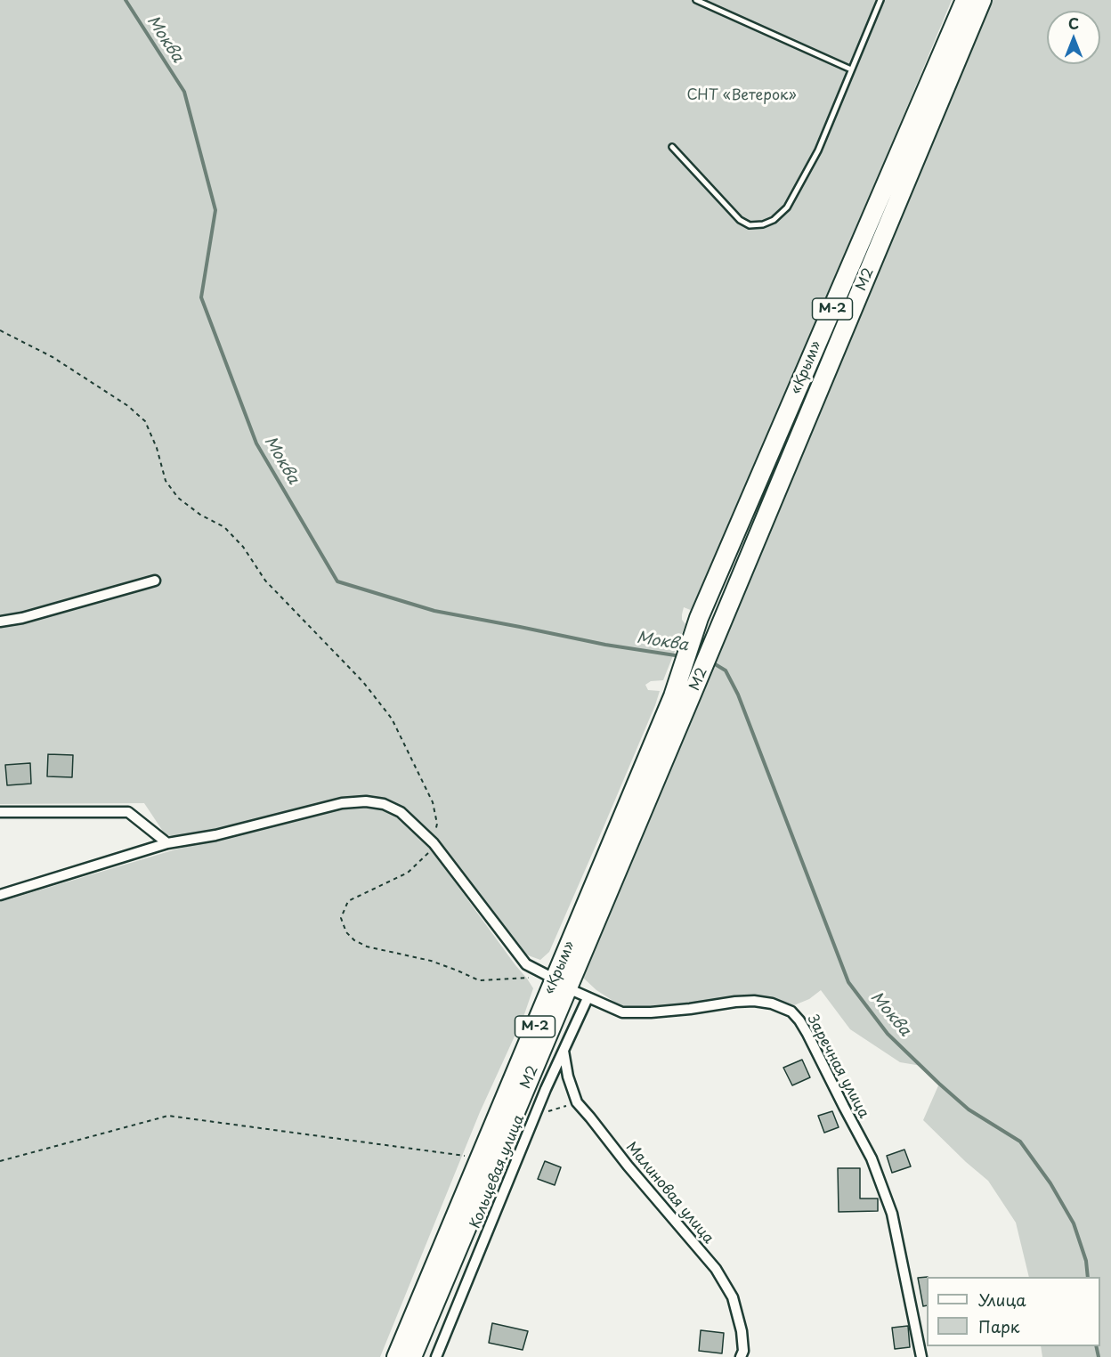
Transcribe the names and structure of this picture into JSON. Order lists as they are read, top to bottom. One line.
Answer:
{"streets":{"highway":["М2","М-2","«Крым»"],"street":["Заречная улица","Кольцевая улица","Малиновая улица"]},"crossings":[["М2","«Крым»"],["М2","Заречная улица"],["«Крым»","Заречная улица"],["Заречная улица","Кольцевая улица"],["Кольцевая улица","Малиновая улица"]],"water":["Моква"],"parks":["СНТ «Ветерок»"],"legend":["Улица","Парк"],"north":"top"}
